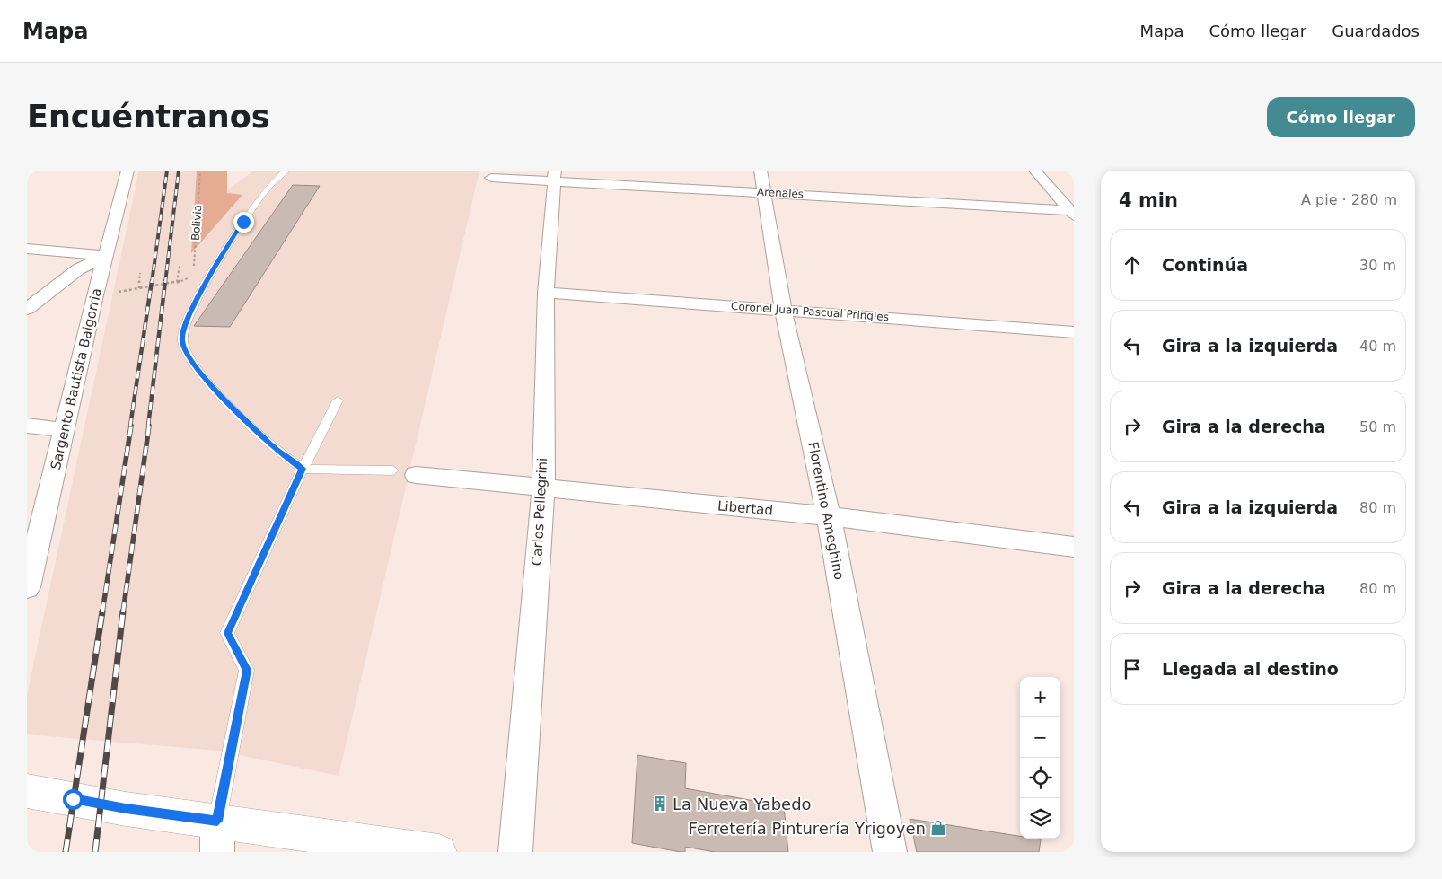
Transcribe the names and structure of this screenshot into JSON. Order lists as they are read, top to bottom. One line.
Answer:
{"streets":{"street":["Arenales","Coronel Juan Pascual Pringles","Sargento Bautista Baigorria","Libertad","Florentino Ameghino","Carlos Pellegrini"],"path":["Bolivia"]},"crossings":[["Arenales","Florentino Ameghino"],["Arenales","Carlos Pellegrini"],["Coronel Juan Pascual Pringles","Florentino Ameghino"],["Coronel Juan Pascual Pringles","Carlos Pellegrini"],["Libertad","Florentino Ameghino"],["Libertad","Carlos Pellegrini"]],"places":{"building":["La Nueva Yabedo"],"shop":["Ferretería Pinturería Yrigoyen"]},"page":{"header":"Mapa","nav":["Mapa","Cómo llegar","Guardados"],"buttons":"Cómo llegar","title":"Encuéntranos","heading":["4 min","A pie · 280 m"],"list":[["Continúa","30 m"],["Gira a la izquierda","40 m"],["Gira a la derecha","50 m"],["Gira a la izquierda","80 m"],["Gira a la derecha","80 m"],"Llegada al destino"],"map_buttons":["+","−"]}}
